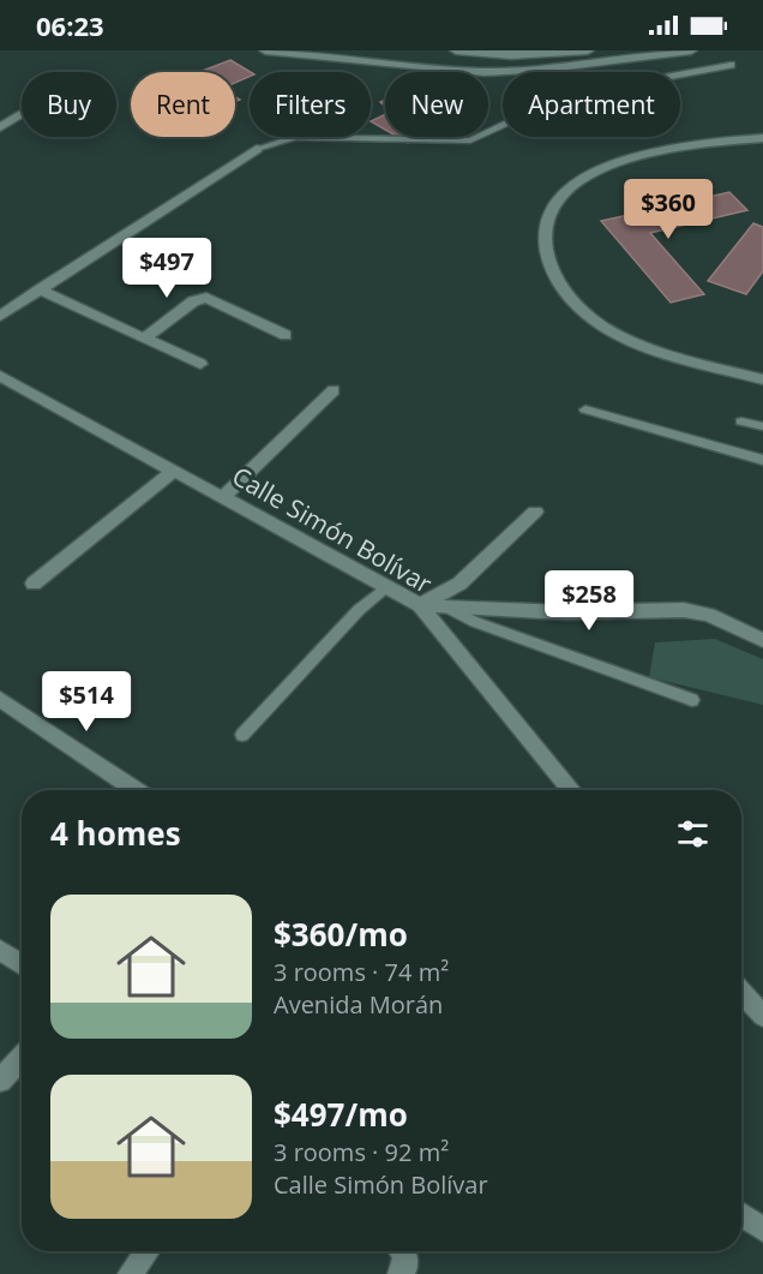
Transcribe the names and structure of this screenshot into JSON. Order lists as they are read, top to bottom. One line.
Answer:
{"streets":{"street":["Calle Simón Bolívar"]},"page":{"status":"06:23","chip":["Buy","Rent","Filters","New","Apartment"],"price":["$360","$497","$258","$514"],"heading":"4 homes","list":[{"name":"$360/mo","note":"3 rooms · 74 m² · Avenida Morán"},{"name":"$497/mo","note":"3 rooms · 92 m² · Calle Simón Bolívar"}]}}
